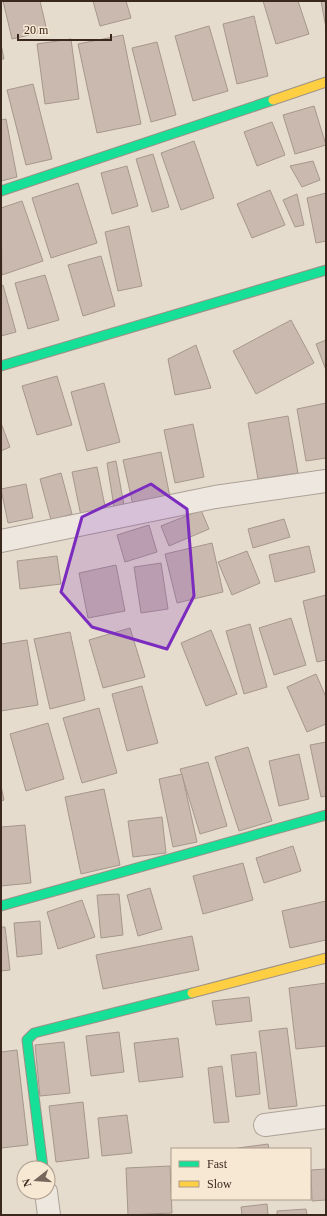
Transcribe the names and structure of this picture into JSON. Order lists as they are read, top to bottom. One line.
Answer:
{"legend":["Fast","Slow"],"scale_bar":"20 m","north":"left"}
